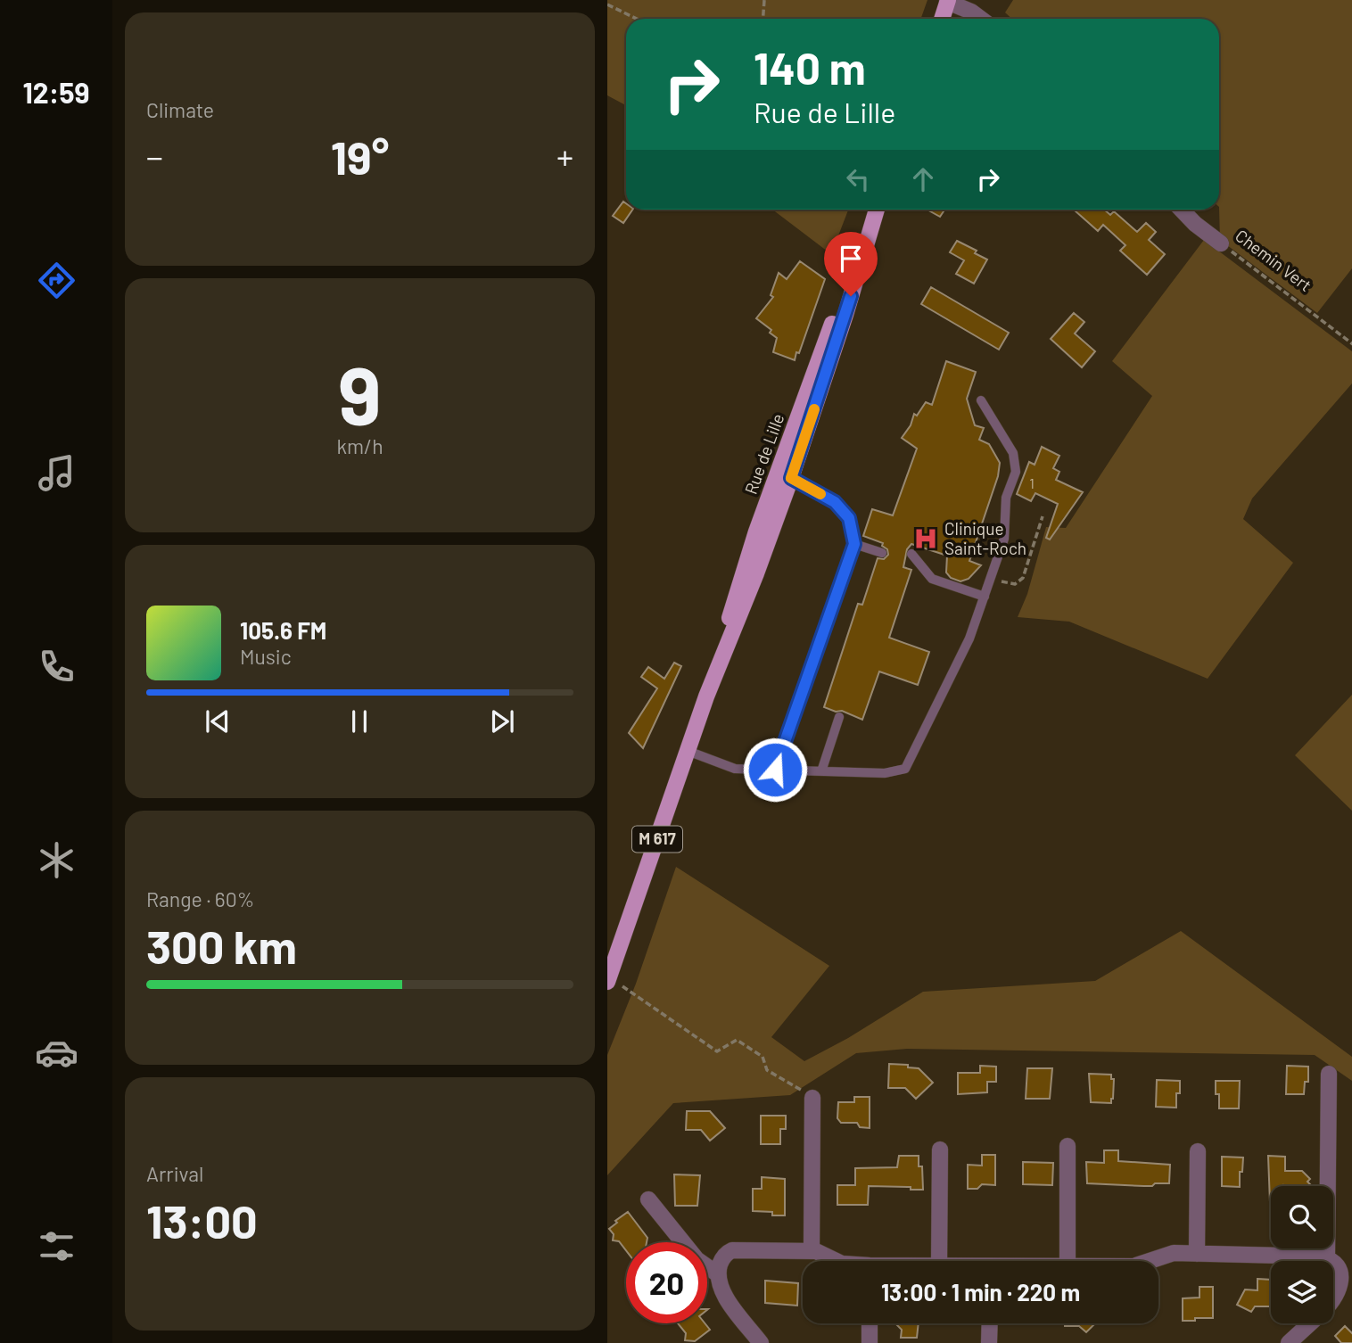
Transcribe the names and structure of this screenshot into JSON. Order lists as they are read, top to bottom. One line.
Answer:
{"streets":{"main road":["Rue de Lille","M 617"],"street":["Chemin Vert"]},"places":{"hospital":["Clinique Saint-Roch"]},"house_numbers":["1"],"page":{"tabs":"12:59","tile":["Climate",["9","km/h"],["Range · 60%","300 km"],["Arrival","13:00"]],"turn":["140 m","Rue de Lille"],"heat":["−","19°","+"],"song":["105.6 FM","Music"],"limit":"20","trip":"13:00 · 1 min · 220 m"}}
